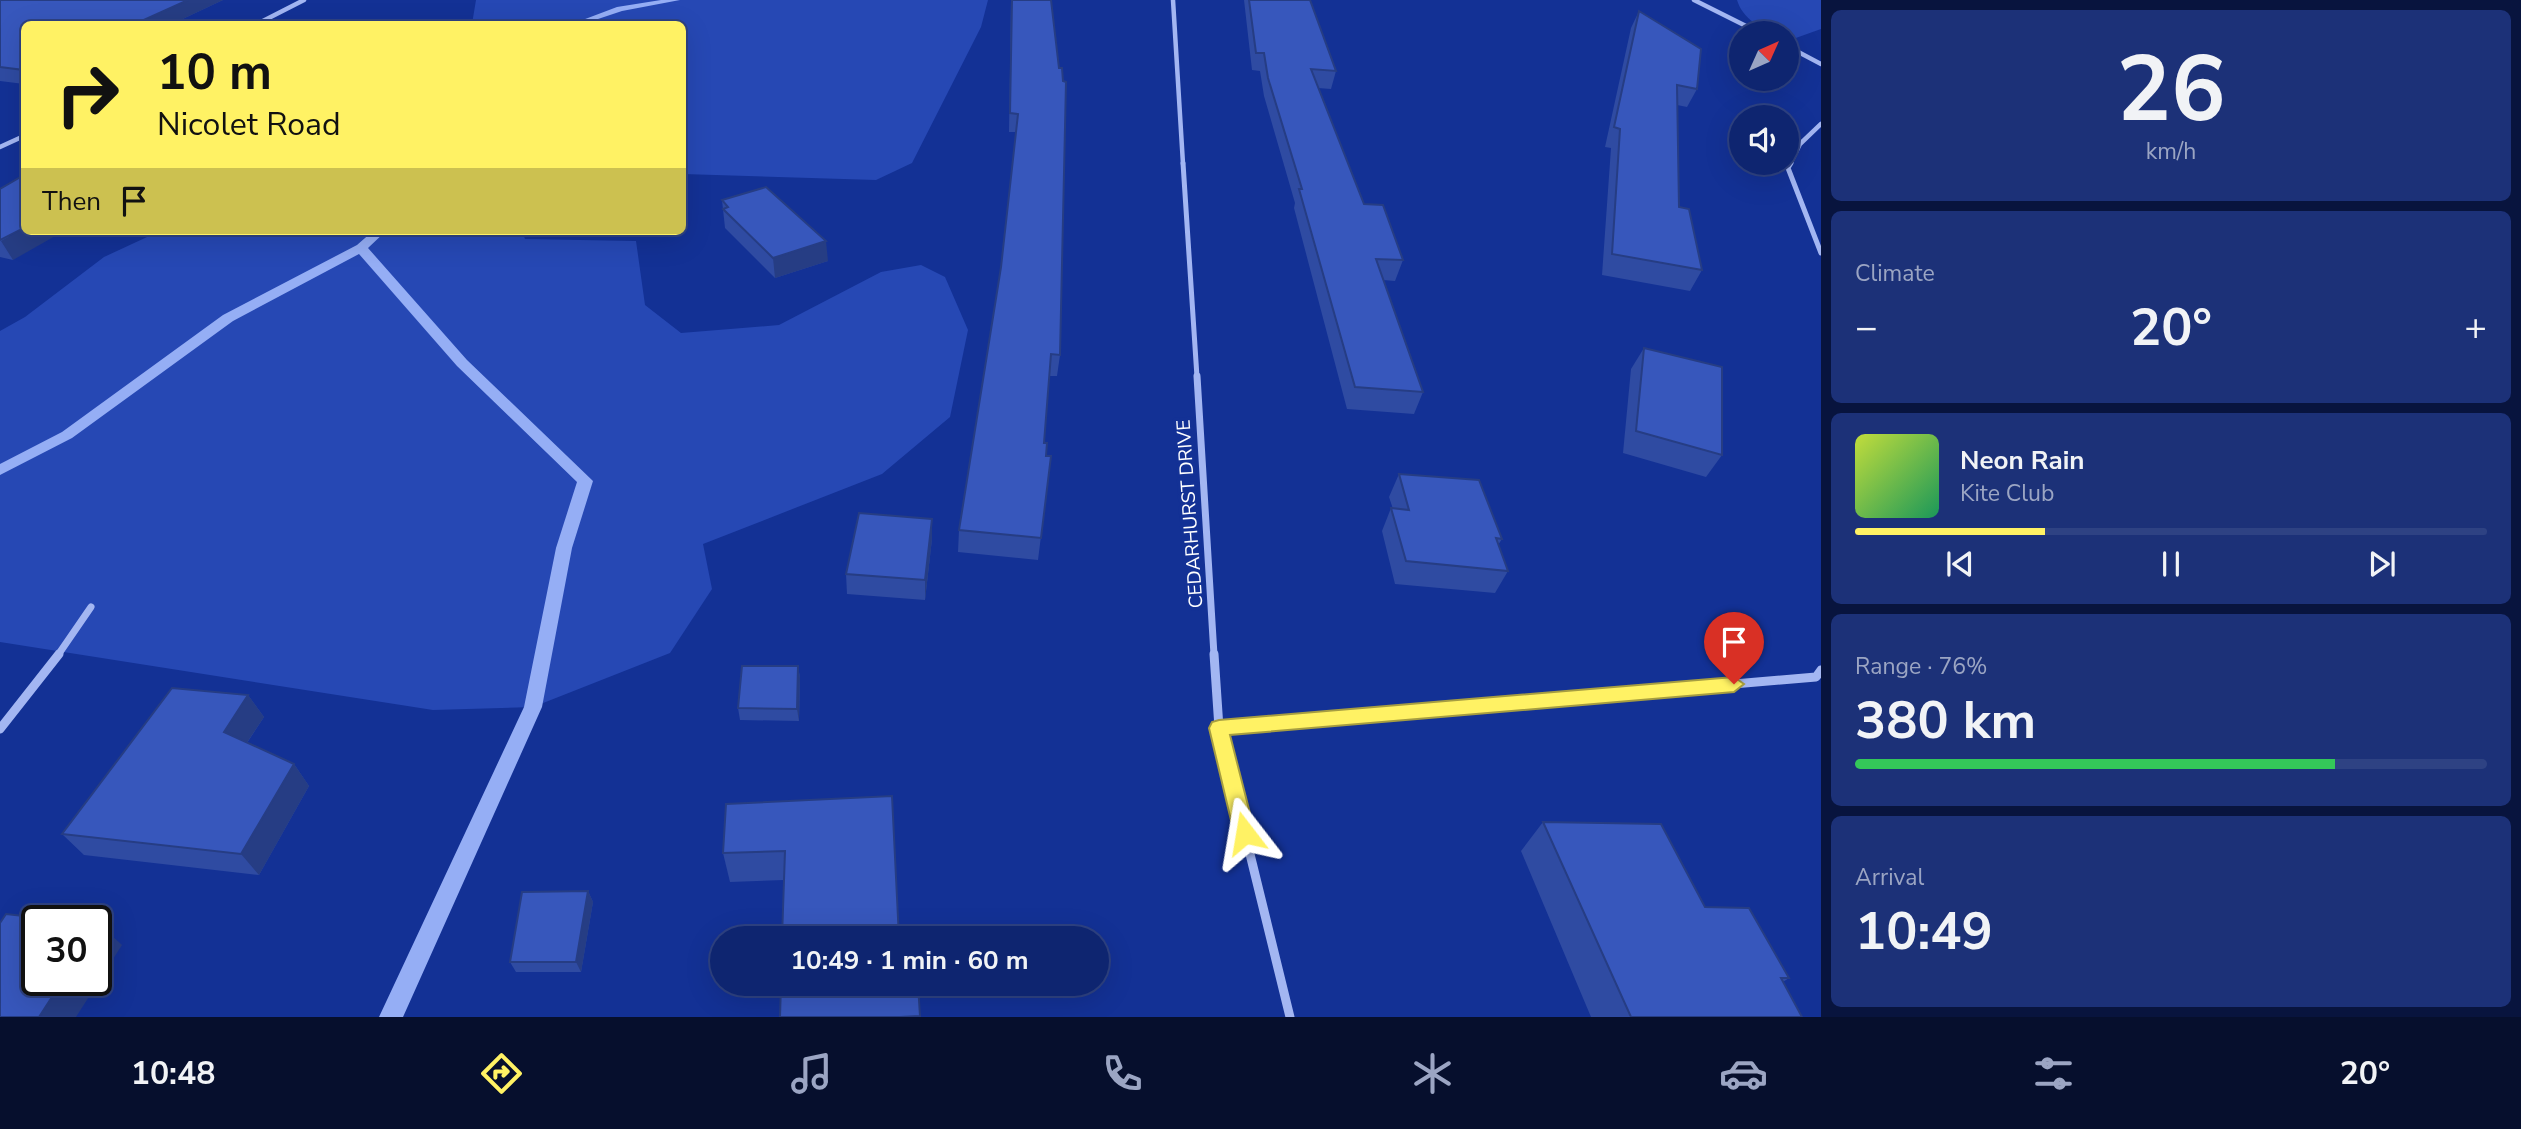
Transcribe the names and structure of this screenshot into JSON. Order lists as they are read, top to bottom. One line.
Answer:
{"streets":{"street":["CEDARHURST DRIVE"]},"north":"top right","page":{"tile":[["26","km/h"],"Climate",["Range · 76%","380 km"],["Arrival","10:49"]],"turn":["10 m","Nicolet Road"],"then":"Then","heat":["−","20°","+"],"song":["Neon Rain","Kite Club"],"limit":"30","trip":"10:49 · 1 min · 60 m","tabs":["10:48","20°"]}}
